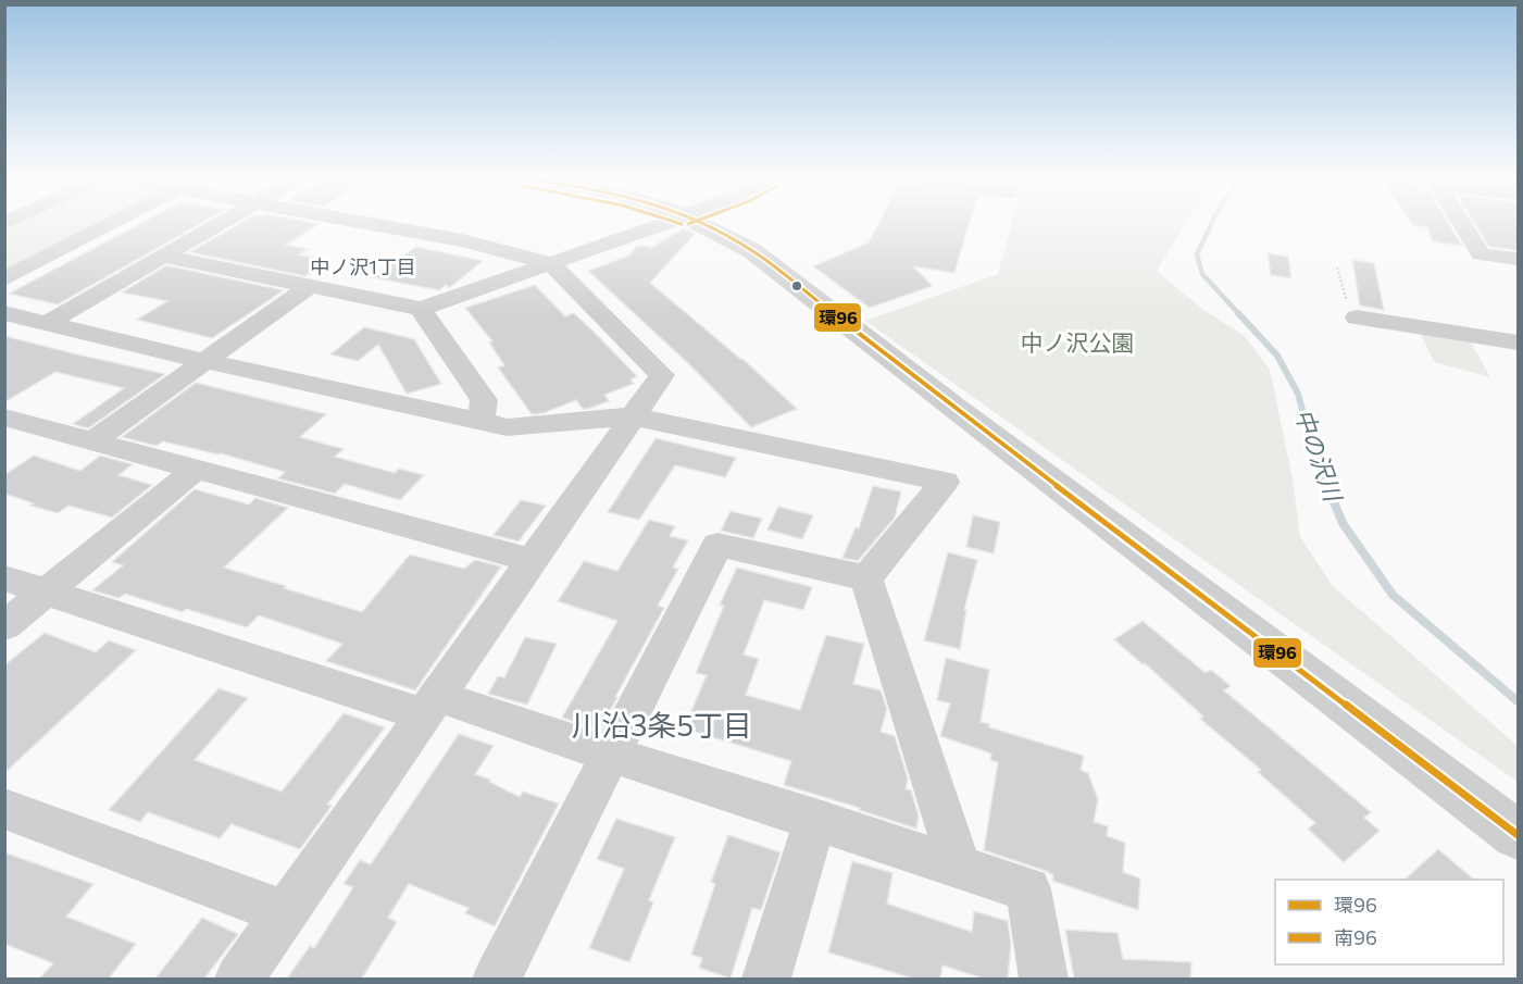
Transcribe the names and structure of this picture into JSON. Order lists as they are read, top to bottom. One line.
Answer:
{"districts":["中ノ沢1丁目","川沿3条5丁目"],"water":["中の沢川"],"parks":["中ノ沢公園"],"lines":["transit line 環96"],"legend":["環96","南96"]}
